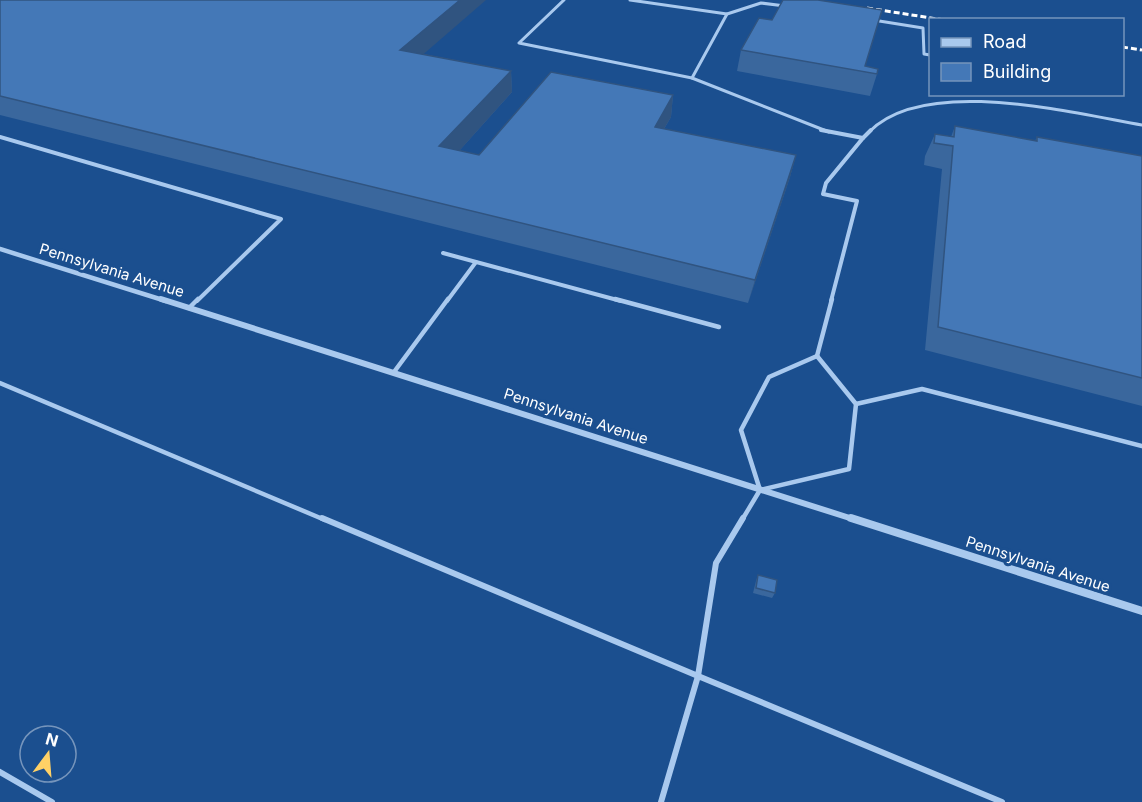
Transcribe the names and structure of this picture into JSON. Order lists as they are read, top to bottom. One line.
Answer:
{"streets":{"street":["Pennsylvania Avenue"]},"legend":["Road","Building"],"north":"top"}
